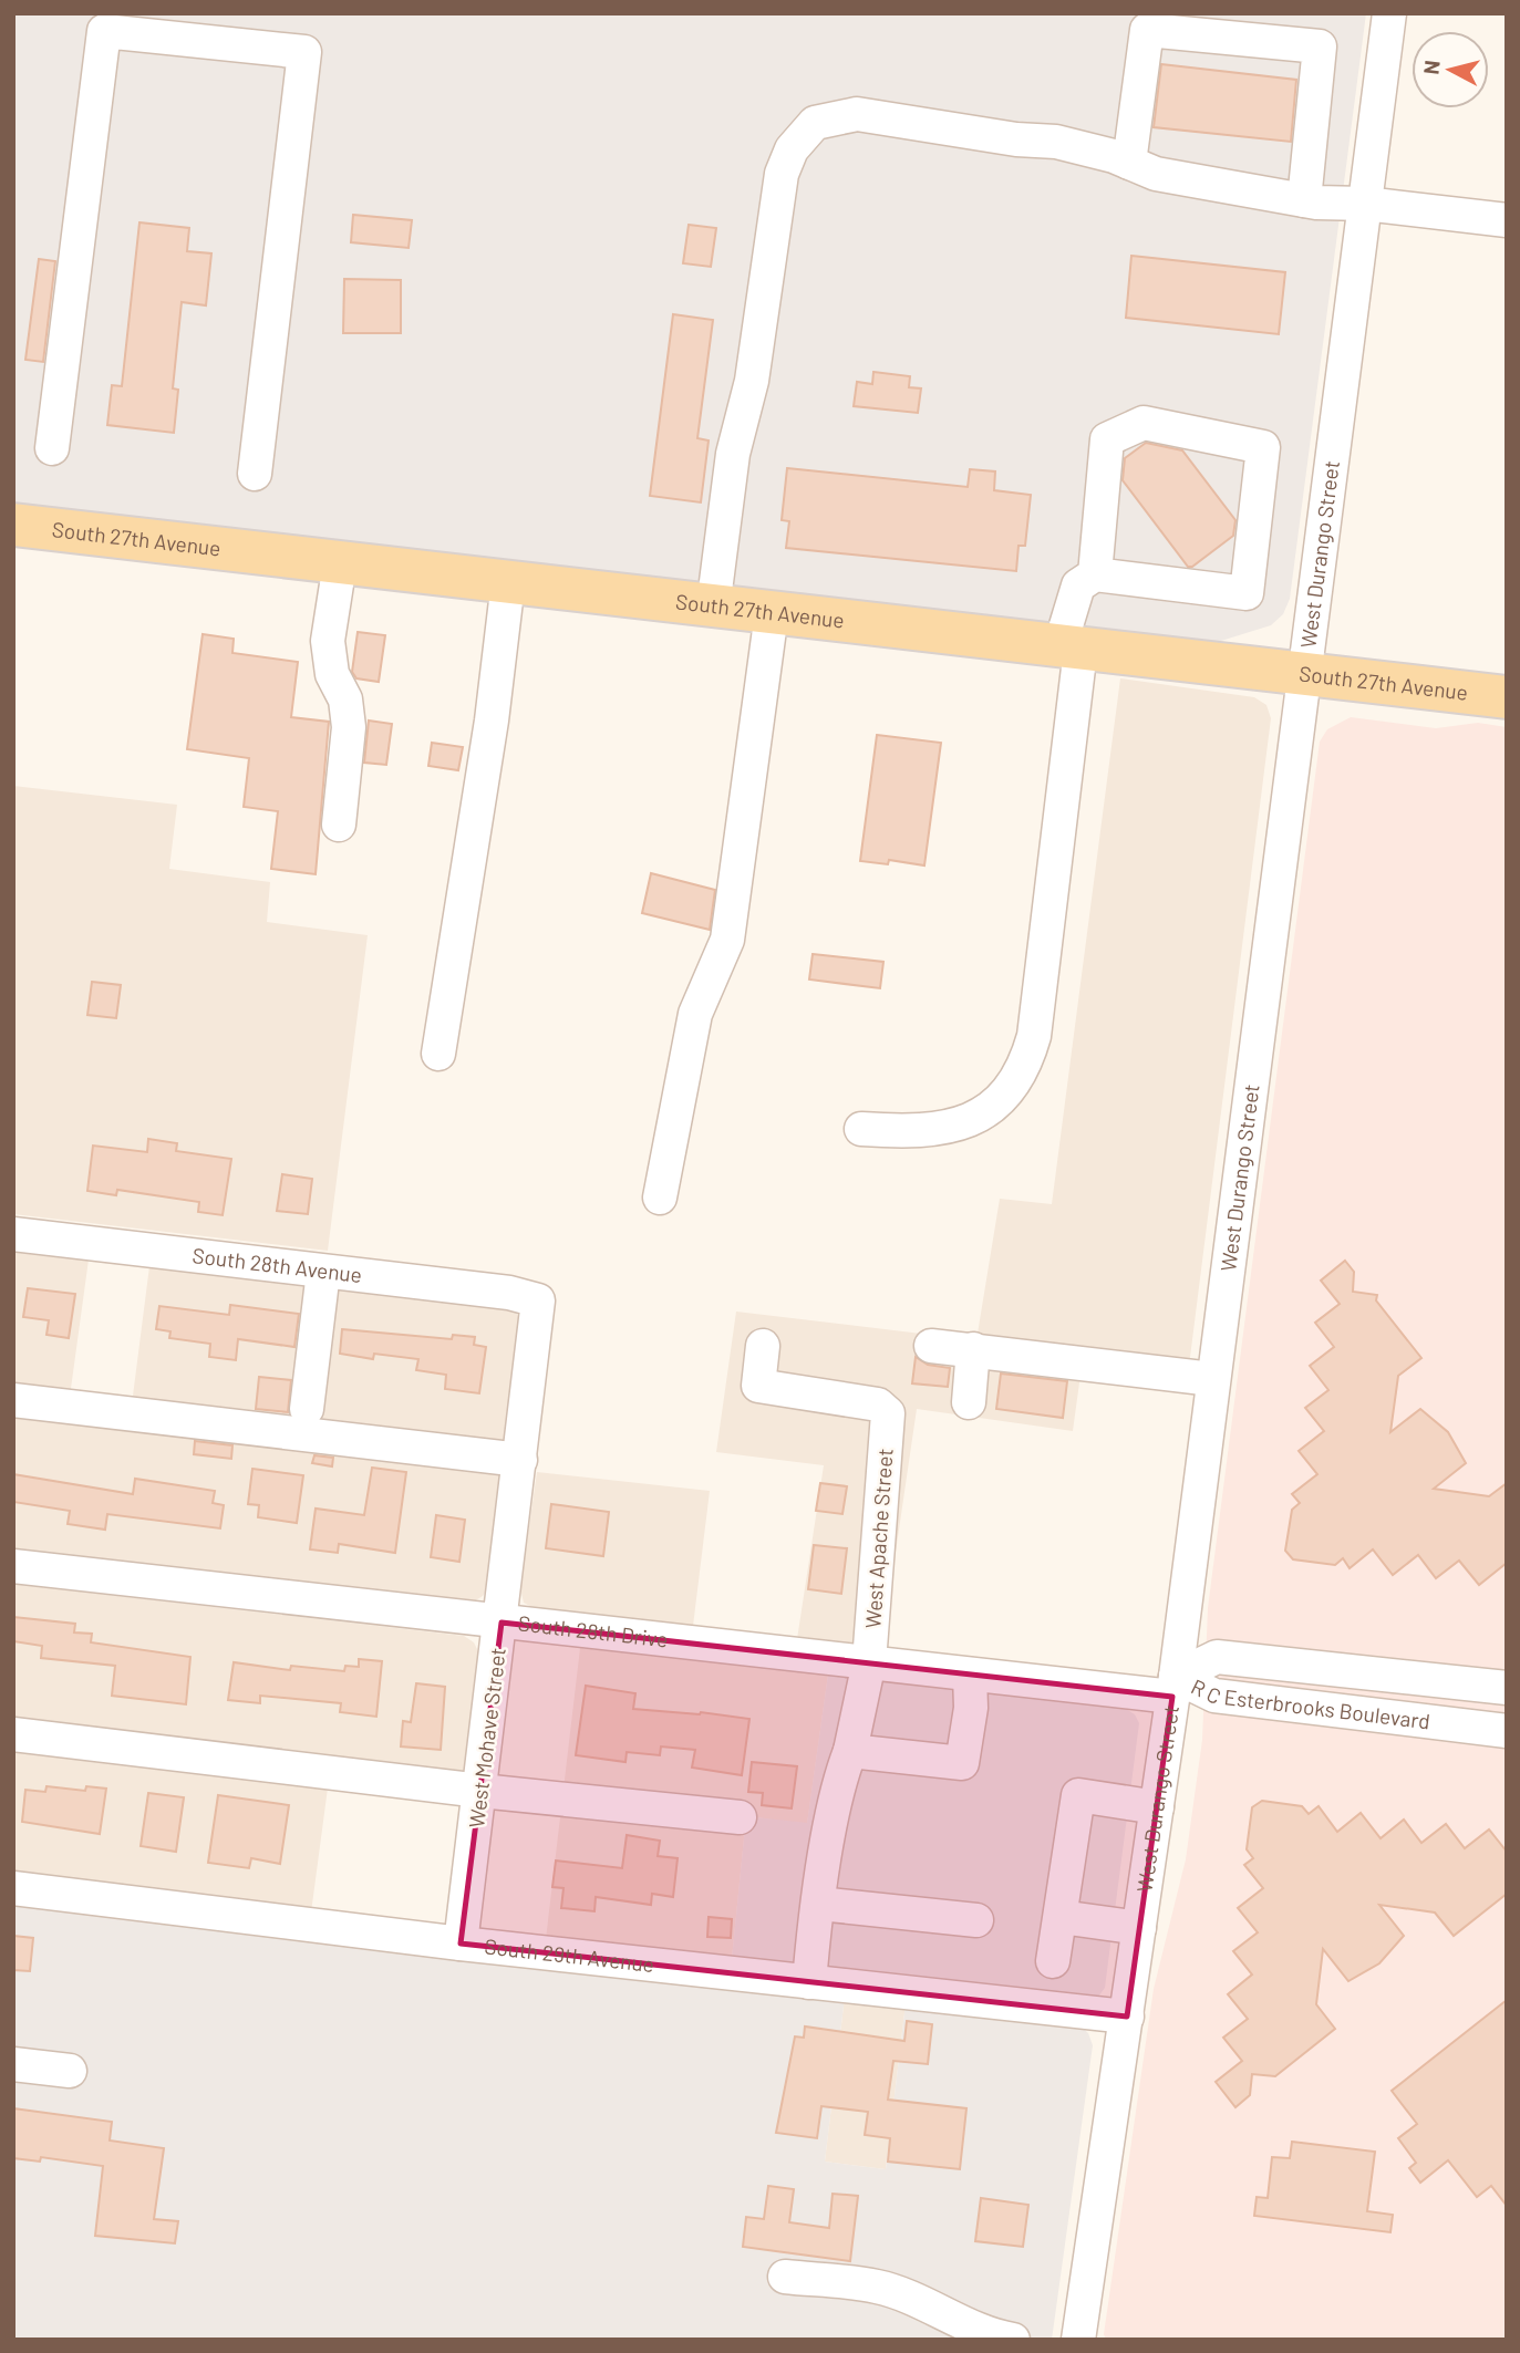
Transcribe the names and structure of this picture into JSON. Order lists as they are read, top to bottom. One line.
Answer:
{"streets":{"main road":["South 27th Avenue"],"street":["West Durango Street","South 28th Avenue","West Apache Street","South 28th Drive","R C Esterbrooks Boulevard","West Mohave Street","South 29th Avenue"]},"crossings":[["South 27th Avenue","West Durango Street"],["West Durango Street","South 28th Drive"],["West Durango Street","R C Esterbrooks Boulevard"],["West Durango Street","South 29th Avenue"],["South 28th Avenue","West Mohave Street"],["West Apache Street","South 28th Drive"],["West Apache Street","South 29th Avenue"],["South 28th Drive","R C Esterbrooks Boulevard"],["South 28th Drive","West Mohave Street"],["West Mohave Street","South 29th Avenue"]],"north":"left"}
